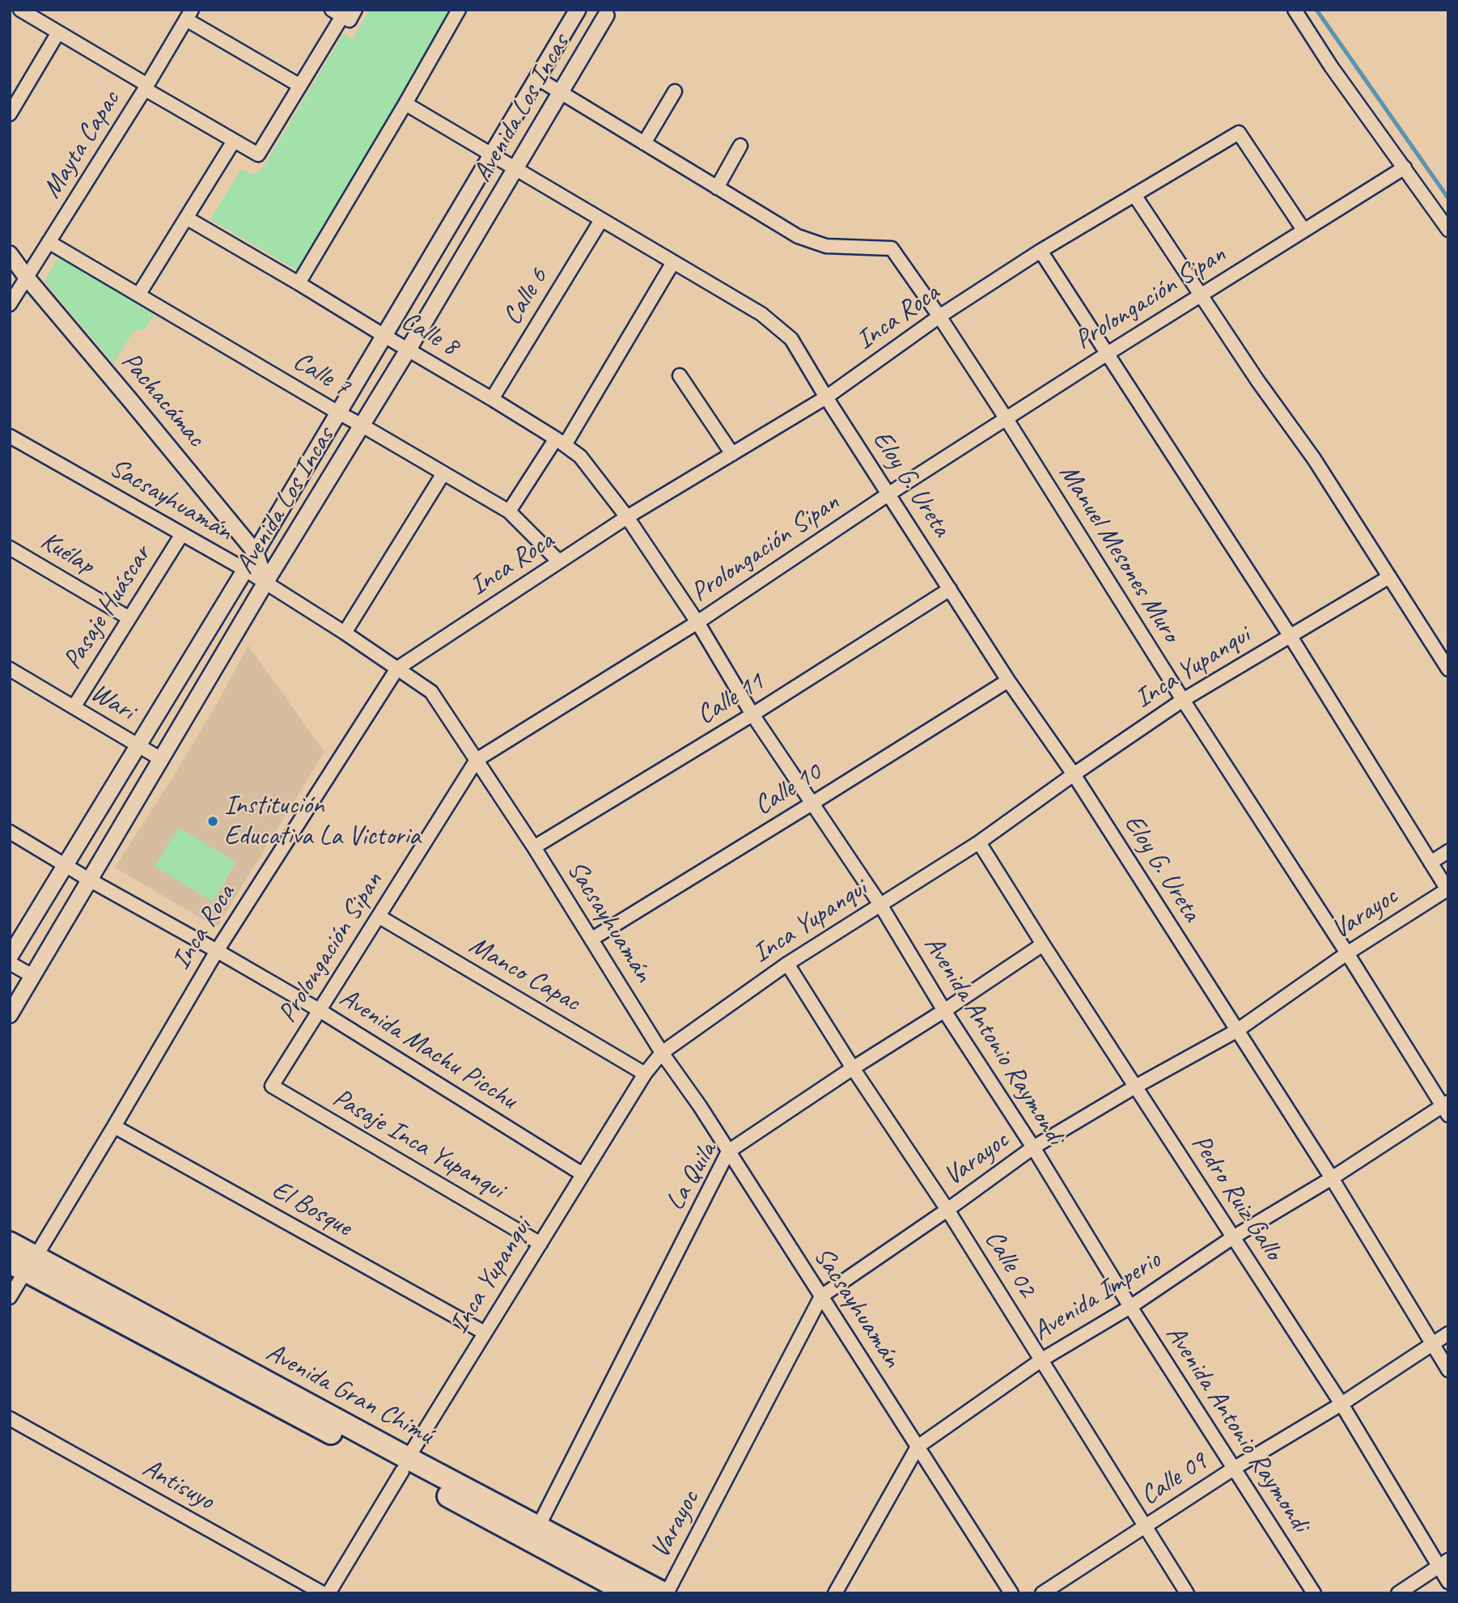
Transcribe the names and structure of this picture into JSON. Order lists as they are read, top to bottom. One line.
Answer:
{"streets":{"highway":["Avenida Gran Chimú"],"street":["Avenida Los Incas","Mayta Capac","Calle 6","Prolongación Sipan","Inca Roca","Calle 8","Calle 7","Pachacámac","Eloy G. Ureta","Sacsayhuamán","Kuélap","Manuel Mesones Muro","Pasaje Huáscar","Inca Yupanqui","Calle 11","Wari","Calle 10","Varayoc","Manco Capac","Avenida Antonio Raymondi","Avenida Machu Picchu","Pasaje Inca Yupanqui","La Quila","Pedro Ruiz Gallo","El Bosque","Calle 02","Avenida Imperio","Calle 09","Antisuyo"]},"crossings":[["Avenida Los Incas","Calle 8"],["Avenida Los Incas","Calle 7"],["Avenida Los Incas","Pachacámac"],["Avenida Los Incas","Eloy G. Ureta"],["Avenida Los Incas","Sacsayhuamán"],["Avenida Los Incas","Wari"],["Avenida Los Incas","Avenida Machu Picchu"],["Mayta Capac","Calle 7"],["Mayta Capac","Pachacámac"],["Calle 6","Calle 8"],["Calle 6","Eloy G. Ureta"],["Prolongación Sipan","Inca Roca"],["Prolongación Sipan","Eloy G. Ureta"],["Prolongación Sipan","Sacsayhuamán"],["Prolongación Sipan","Manuel Mesones Muro"],["Prolongación Sipan","Manco Capac"],["Prolongación Sipan","Avenida Antonio Raymondi"],["Prolongación Sipan","Avenida Machu Picchu"],["Prolongación Sipan","Pasaje Inca Yupanqui"],["Inca Roca","Calle 8"],["Inca Roca","Calle 7"],["Inca Roca","Eloy G. Ureta"],["Inca Roca","Sacsayhuamán"],["Inca Roca","Manuel Mesones Muro"],["Inca Roca","Avenida Antonio Raymondi"],["Inca Roca","Avenida Machu Picchu"],["Inca Roca","El Bosque"],["Inca Roca","Avenida Gran Chimú"],["Calle 8","Avenida Antonio Raymondi"],["Pachacámac","Sacsayhuamán"],["Eloy G. Ureta","Inca Yupanqui"],["Eloy G. Ureta","Calle 11"],["Eloy G. Ureta","Calle 10"],["Eloy G. Ureta","Varayoc"],["Eloy G. Ureta","Avenida Imperio"],["Eloy G. Ureta","Calle 09"],["Sacsayhuamán","Pasaje Huáscar"],["Sacsayhuamán","Inca Yupanqui"],["Sacsayhuamán","Calle 11"],["Sacsayhuamán","Calle 10"],["Sacsayhuamán","Varayoc"],["Sacsayhuamán","La Quila"],["Sacsayhuamán","Avenida Imperio"],["Kuélap","Pasaje Huáscar"],["Manuel Mesones Muro","Inca Yupanqui"],["Manuel Mesones Muro","Varayoc"],["Manuel Mesones Muro","Avenida Imperio"],["Pasaje Huáscar","Wari"],["Inca Yupanqui","Manco Capac"],["Inca Yupanqui","Avenida Antonio Raymondi"],["Inca Yupanqui","Avenida Machu Picchu"],["Inca Yupanqui","Pasaje Inca Yupanqui"],["Inca Yupanqui","Pedro Ruiz Gallo"],["Inca Yupanqui","El Bosque"],["Inca Yupanqui","Calle 02"],["Inca Yupanqui","Avenida Gran Chimú"],["Calle 11","Avenida Antonio Raymondi"],["Calle 10","Avenida Antonio Raymondi"],["Varayoc","Avenida Antonio Raymondi"],["Varayoc","Pedro Ruiz Gallo"],["Varayoc","Calle 02"],["Varayoc","Avenida Gran Chimú"],["Avenida Antonio Raymondi","La Quila"],["Avenida Antonio Raymondi","Avenida Imperio"],["Avenida Antonio Raymondi","Calle 09"],["La Quila","Pedro Ruiz Gallo"],["La Quila","Calle 02"],["La Quila","Avenida Gran Chimú"],["Pedro Ruiz Gallo","Avenida Imperio"],["Pedro Ruiz Gallo","Calle 09"],["Calle 02","Avenida Imperio"],["Calle 02","Calle 09"]],"places":["Institución Educativa La Victoria"]}
